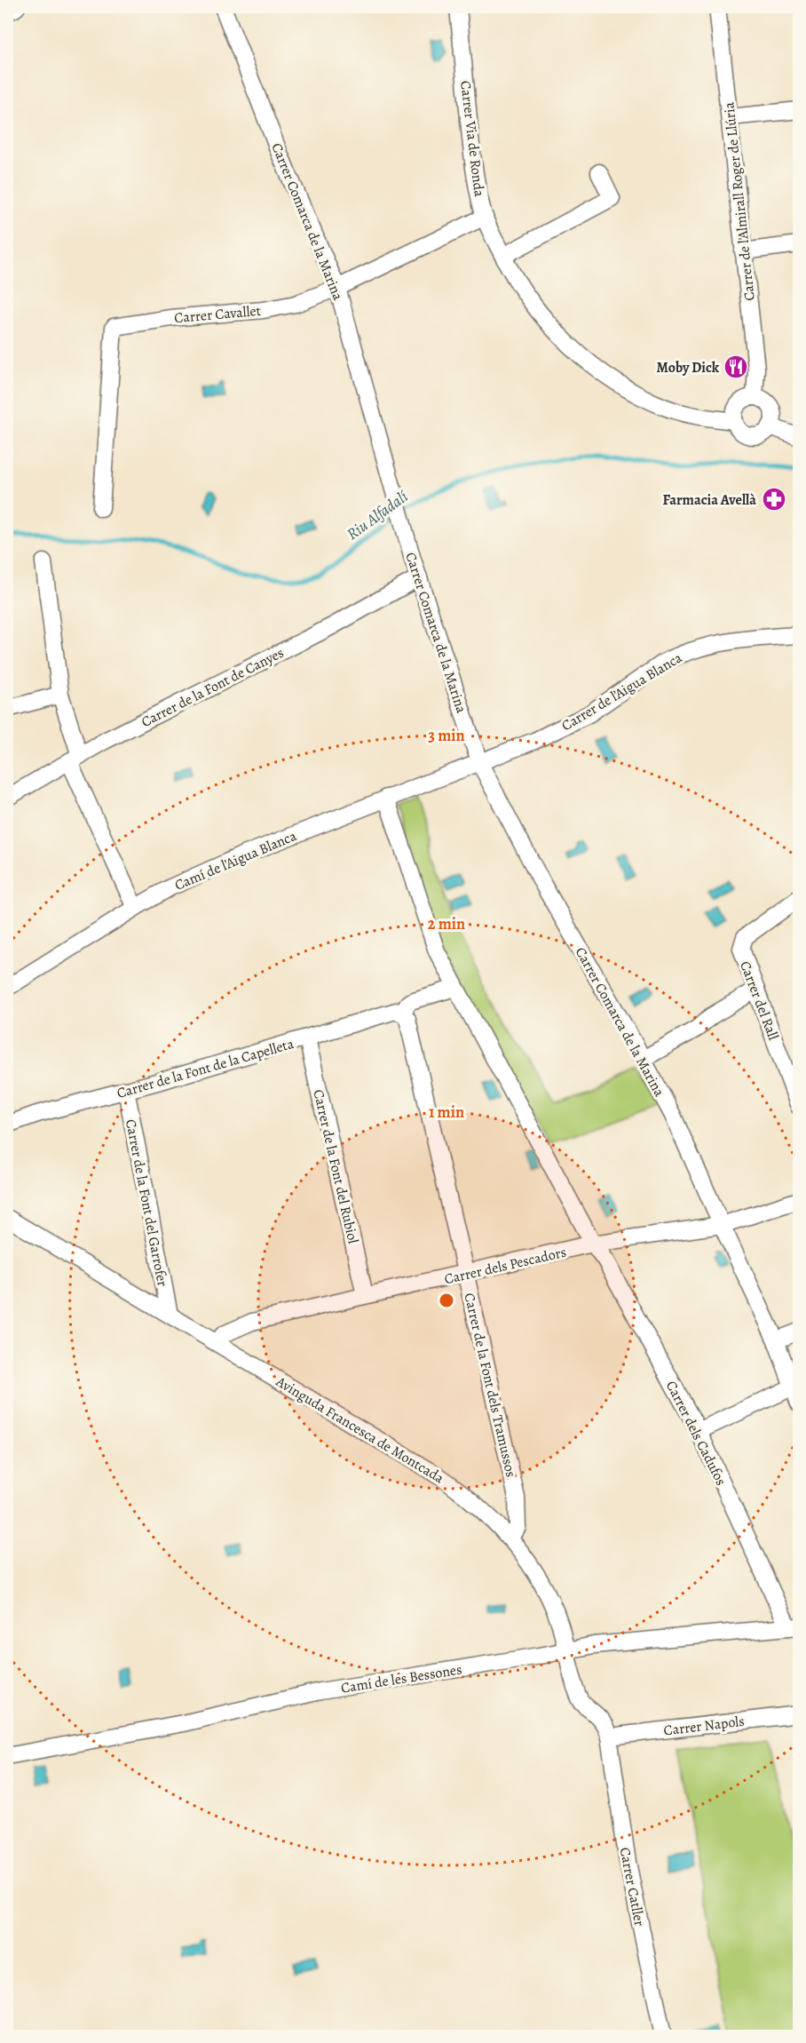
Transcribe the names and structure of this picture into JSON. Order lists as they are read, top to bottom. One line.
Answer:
{"streets":{"street":["Carrer Via de Ronda","Carrer de l'Almirall Roger de Llúria","Carrer Comarca de la Marina","Carrer Cavallet","Carrer de la Font de Canyes","Carrer de l’Aigua Blanca","Camí de l’Aigua Blanca","Carrer del Rall","Carrer de la Font de la Capelleta","Carrer de la Font del Rubiol","Carrer de la Font del Garrofer","Carrer dels Pescadors","Carrer de la Font dels Tramussos","Avinguda Francesca de Montcada","Carrer dels Cadufos","Camí de les Bessones","Carrer Napols","Carrer Catller"]},"crossings":[["Carrer Via de Ronda","Carrer de l'Almirall Roger de Llúria"],["Carrer Via de Ronda","Carrer Cavallet"],["Carrer Comarca de la Marina","Carrer Cavallet"],["Carrer Comarca de la Marina","Carrer de la Font de Canyes"],["Carrer Comarca de la Marina","Carrer de l’Aigua Blanca"],["Carrer Comarca de la Marina","Camí de l’Aigua Blanca"],["Carrer Comarca de la Marina","Carrer dels Pescadors"],["Carrer de l’Aigua Blanca","Camí de l’Aigua Blanca"],["Camí de l’Aigua Blanca","Carrer dels Cadufos"],["Carrer de la Font de la Capelleta","Carrer de la Font del Rubiol"],["Carrer de la Font de la Capelleta","Carrer de la Font del Garrofer"],["Carrer de la Font de la Capelleta","Carrer de la Font dels Tramussos"],["Carrer de la Font del Rubiol","Carrer dels Pescadors"],["Carrer de la Font del Garrofer","Avinguda Francesca de Montcada"],["Carrer dels Pescadors","Carrer de la Font dels Tramussos"],["Carrer dels Pescadors","Avinguda Francesca de Montcada"],["Carrer dels Pescadors","Carrer dels Cadufos"],["Carrer de la Font dels Tramussos","Avinguda Francesca de Montcada"],["Avinguda Francesca de Montcada","Camí de les Bessones"],["Avinguda Francesca de Montcada","Carrer Napols"],["Avinguda Francesca de Montcada","Carrer Catller"],["Carrer dels Cadufos","Camí de les Bessones"],["Carrer Napols","Carrer Catller"]],"water":["Riu Alfadalí"],"places":{"restaurant":["Moby Dick"],"pharmacy":["Farmacia Avellà"]},"rings":["3 min","2 min","1 min"]}
